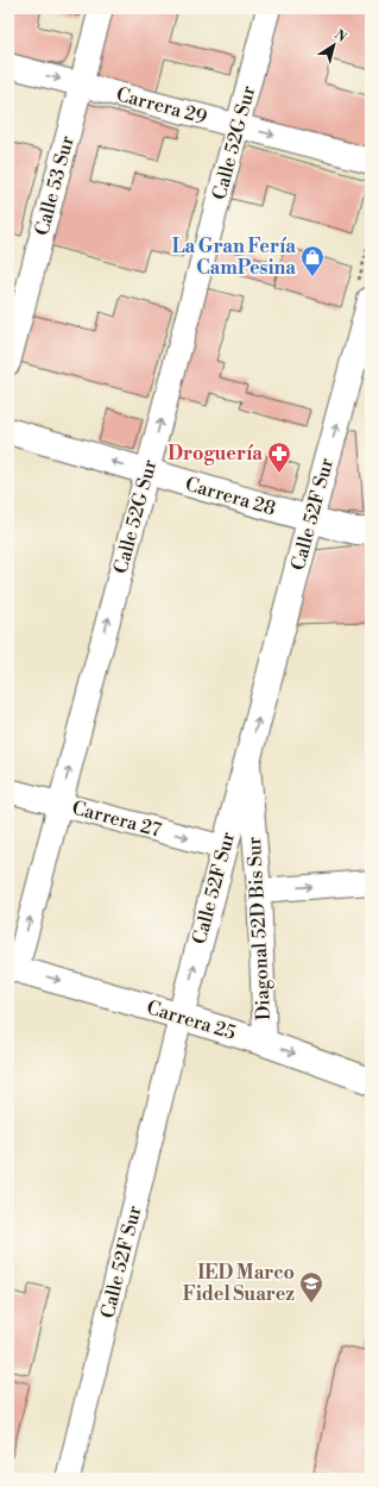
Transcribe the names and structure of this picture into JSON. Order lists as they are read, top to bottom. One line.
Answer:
{"streets":{"street":["Carrera 29","Calle 52G Sur","Calle 53 Sur","Carrera 28","Calle 52F Sur","Carrera 27","Diagonal 52D Bis Sur","Carrera 25"]},"crossings":[["Carrera 29","Calle 52G Sur"],["Carrera 29","Calle 53 Sur"],["Calle 52G Sur","Carrera 28"],["Calle 52G Sur","Carrera 27"],["Calle 52G Sur","Carrera 25"],["Carrera 28","Calle 52F Sur"],["Calle 52F Sur","Carrera 27"],["Calle 52F Sur","Diagonal 52D Bis Sur"],["Calle 52F Sur","Carrera 25"],["Diagonal 52D Bis Sur","Carrera 25"]],"one_way":["Carrera 29","Calle 52G Sur","Carrera 28","Calle 52F Sur","Carrera 27","Carrera 25"],"places":{"shop":["La Gran Fería CamPesina"],"pharmacy":["Droguería"],"school or university":["IED Marco Fidel Suarez"]},"north":"top right"}
